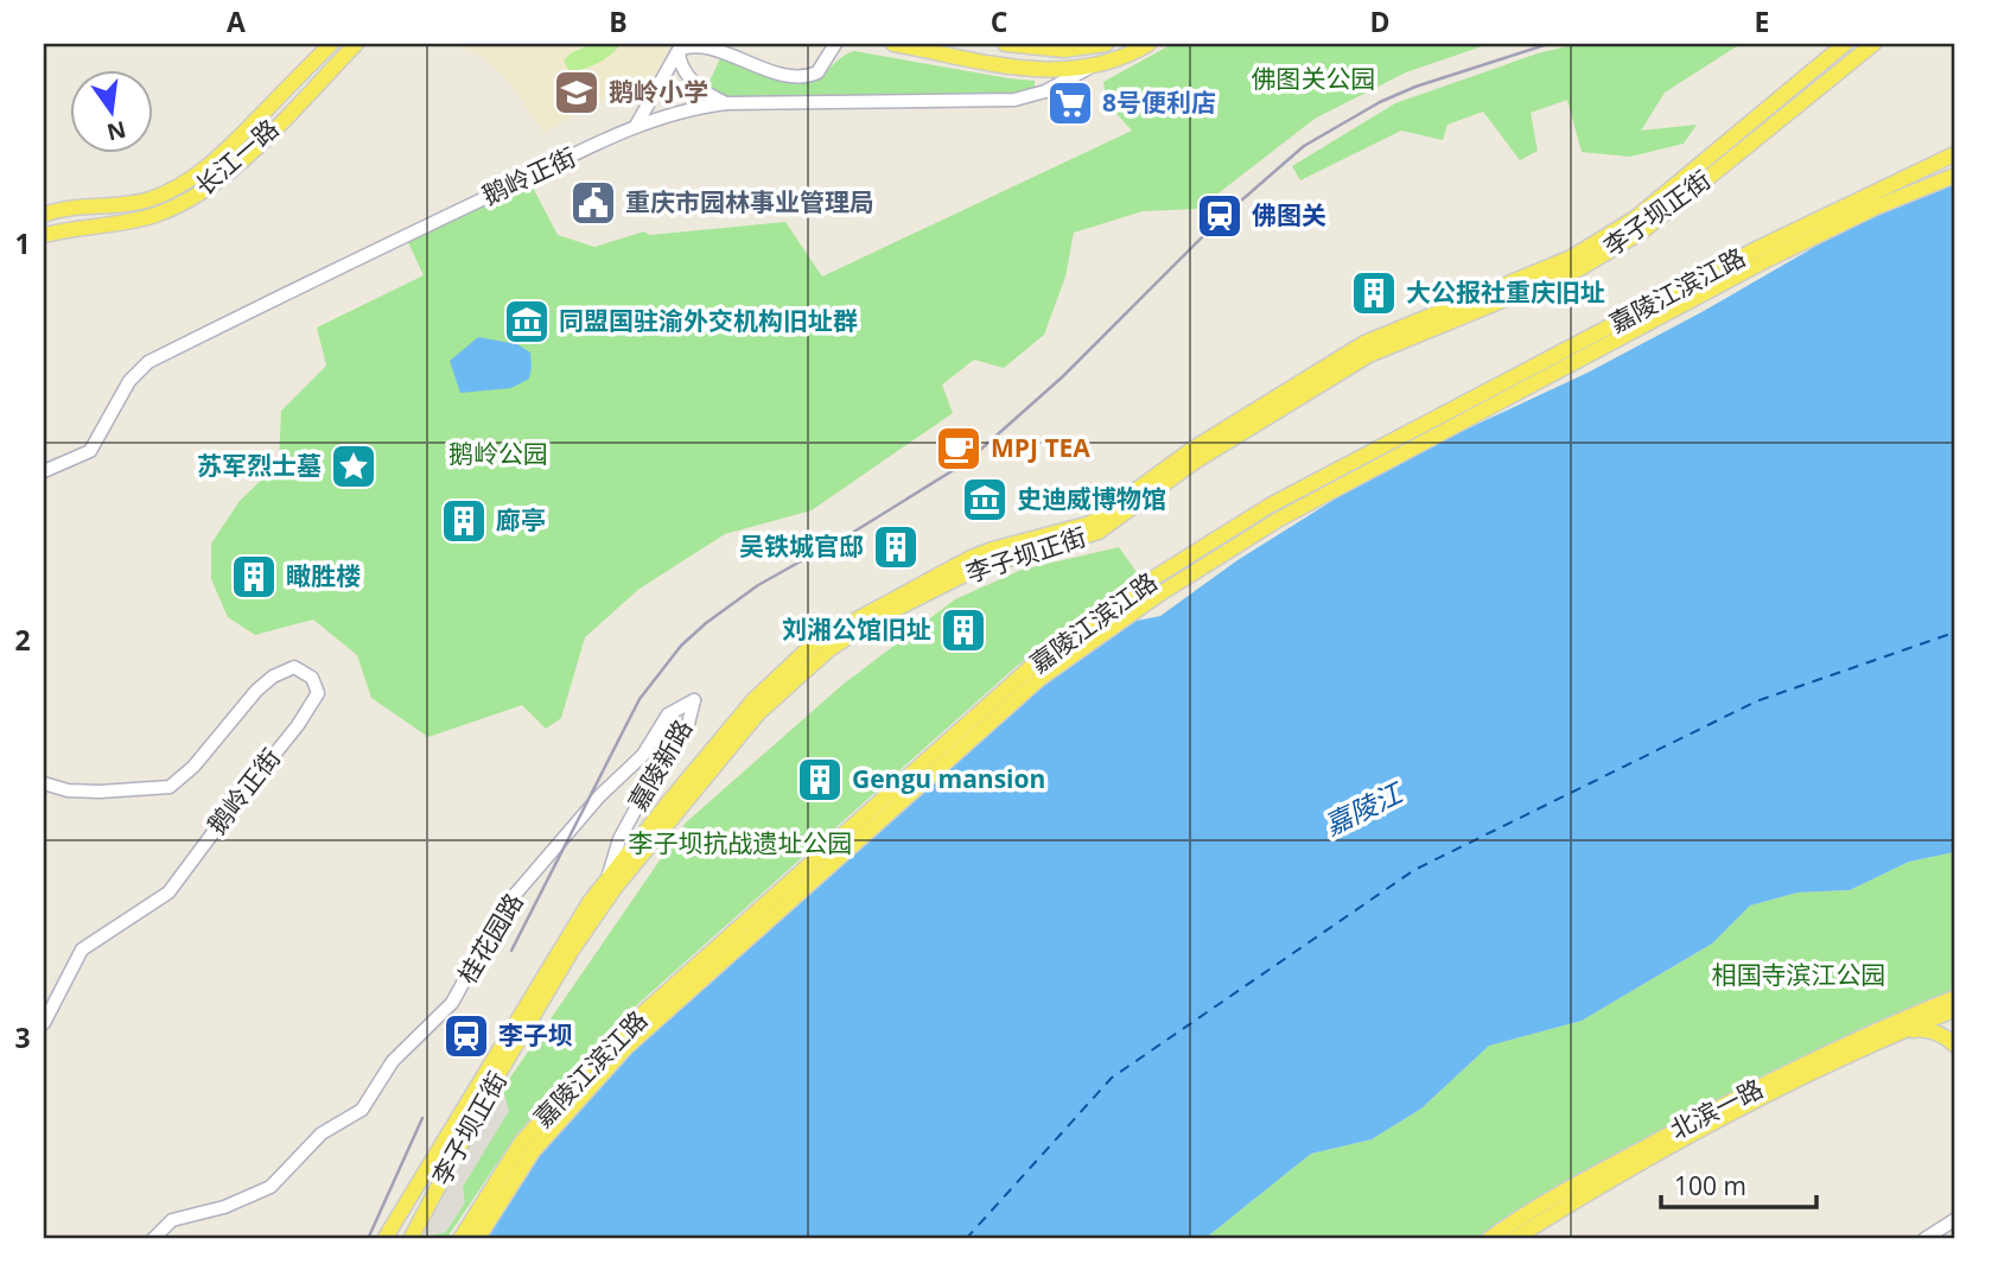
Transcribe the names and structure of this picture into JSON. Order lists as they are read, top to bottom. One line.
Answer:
{"streets":{"main road":["长江一路","李子坝正街","嘉陵江滨江路","北滨一路"],"street":["鹅岭正街","嘉陵新路","桂花园路"]},"crossings":[["李子坝正街","嘉陵新路"],["嘉陵新路","桂花园路"]],"water":["嘉陵江"],"parks":["佛图关公园","鹅岭公园","李子坝抗战遗址公园","相国寺滨江公园"],"places":{"school or university":["鹅岭小学"],"supermarket":["8号便利店"],"public building":["重庆市园林事业管理局"],"station":["佛图关","李子坝"],"building":["大公报社重庆旧址","廊亭","吴铁城官邸","瞰胜楼","刘湘公馆旧址","Gengu mansion"],"museum":["同盟国驻渝外交机构旧址群","史迪威博物馆"],"cafe":["MPJ TEA"],"place":["苏军烈士墓"]},"scale_bar":"100 m","north":"bottom","grid":{"columns":["A","B","C","D","E"],"rows":["1","2","3"]}}
